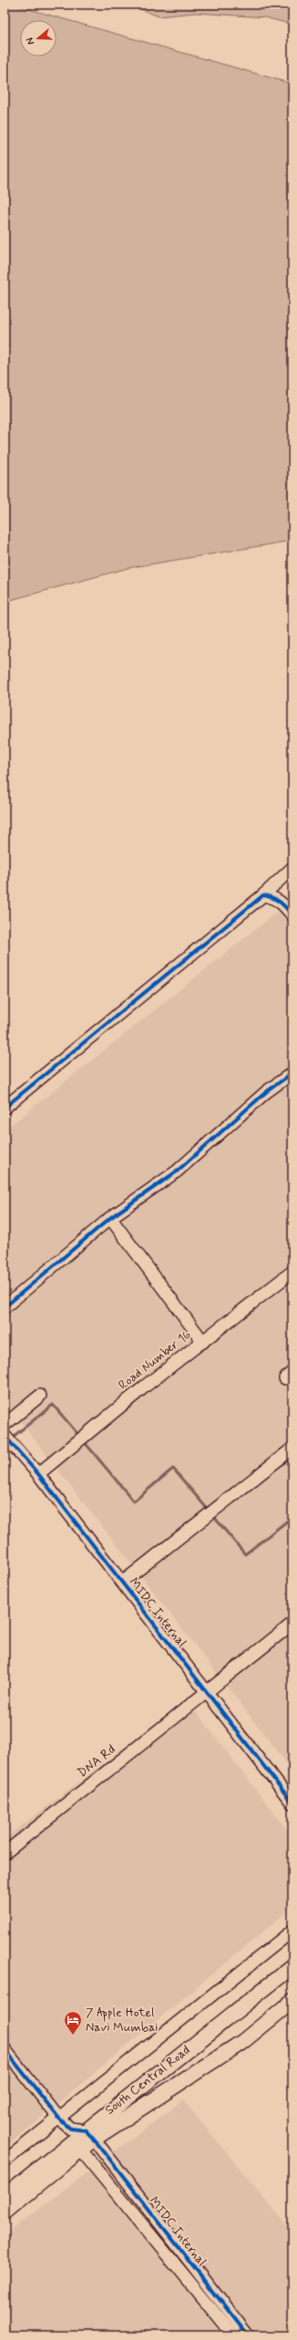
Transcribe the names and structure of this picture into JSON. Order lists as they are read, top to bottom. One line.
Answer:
{"streets":{"main road":["South Central Road"],"street":["Road Number 16","MIDC Internal","DNA Rd"]},"crossings":[["Road Number 16","MIDC Internal"],["MIDC Internal","DNA Rd"],["MIDC Internal","South Central Road"]],"places":{"hotel":["7 Apple Hotel Navi Mumbai"]},"north":"left"}
